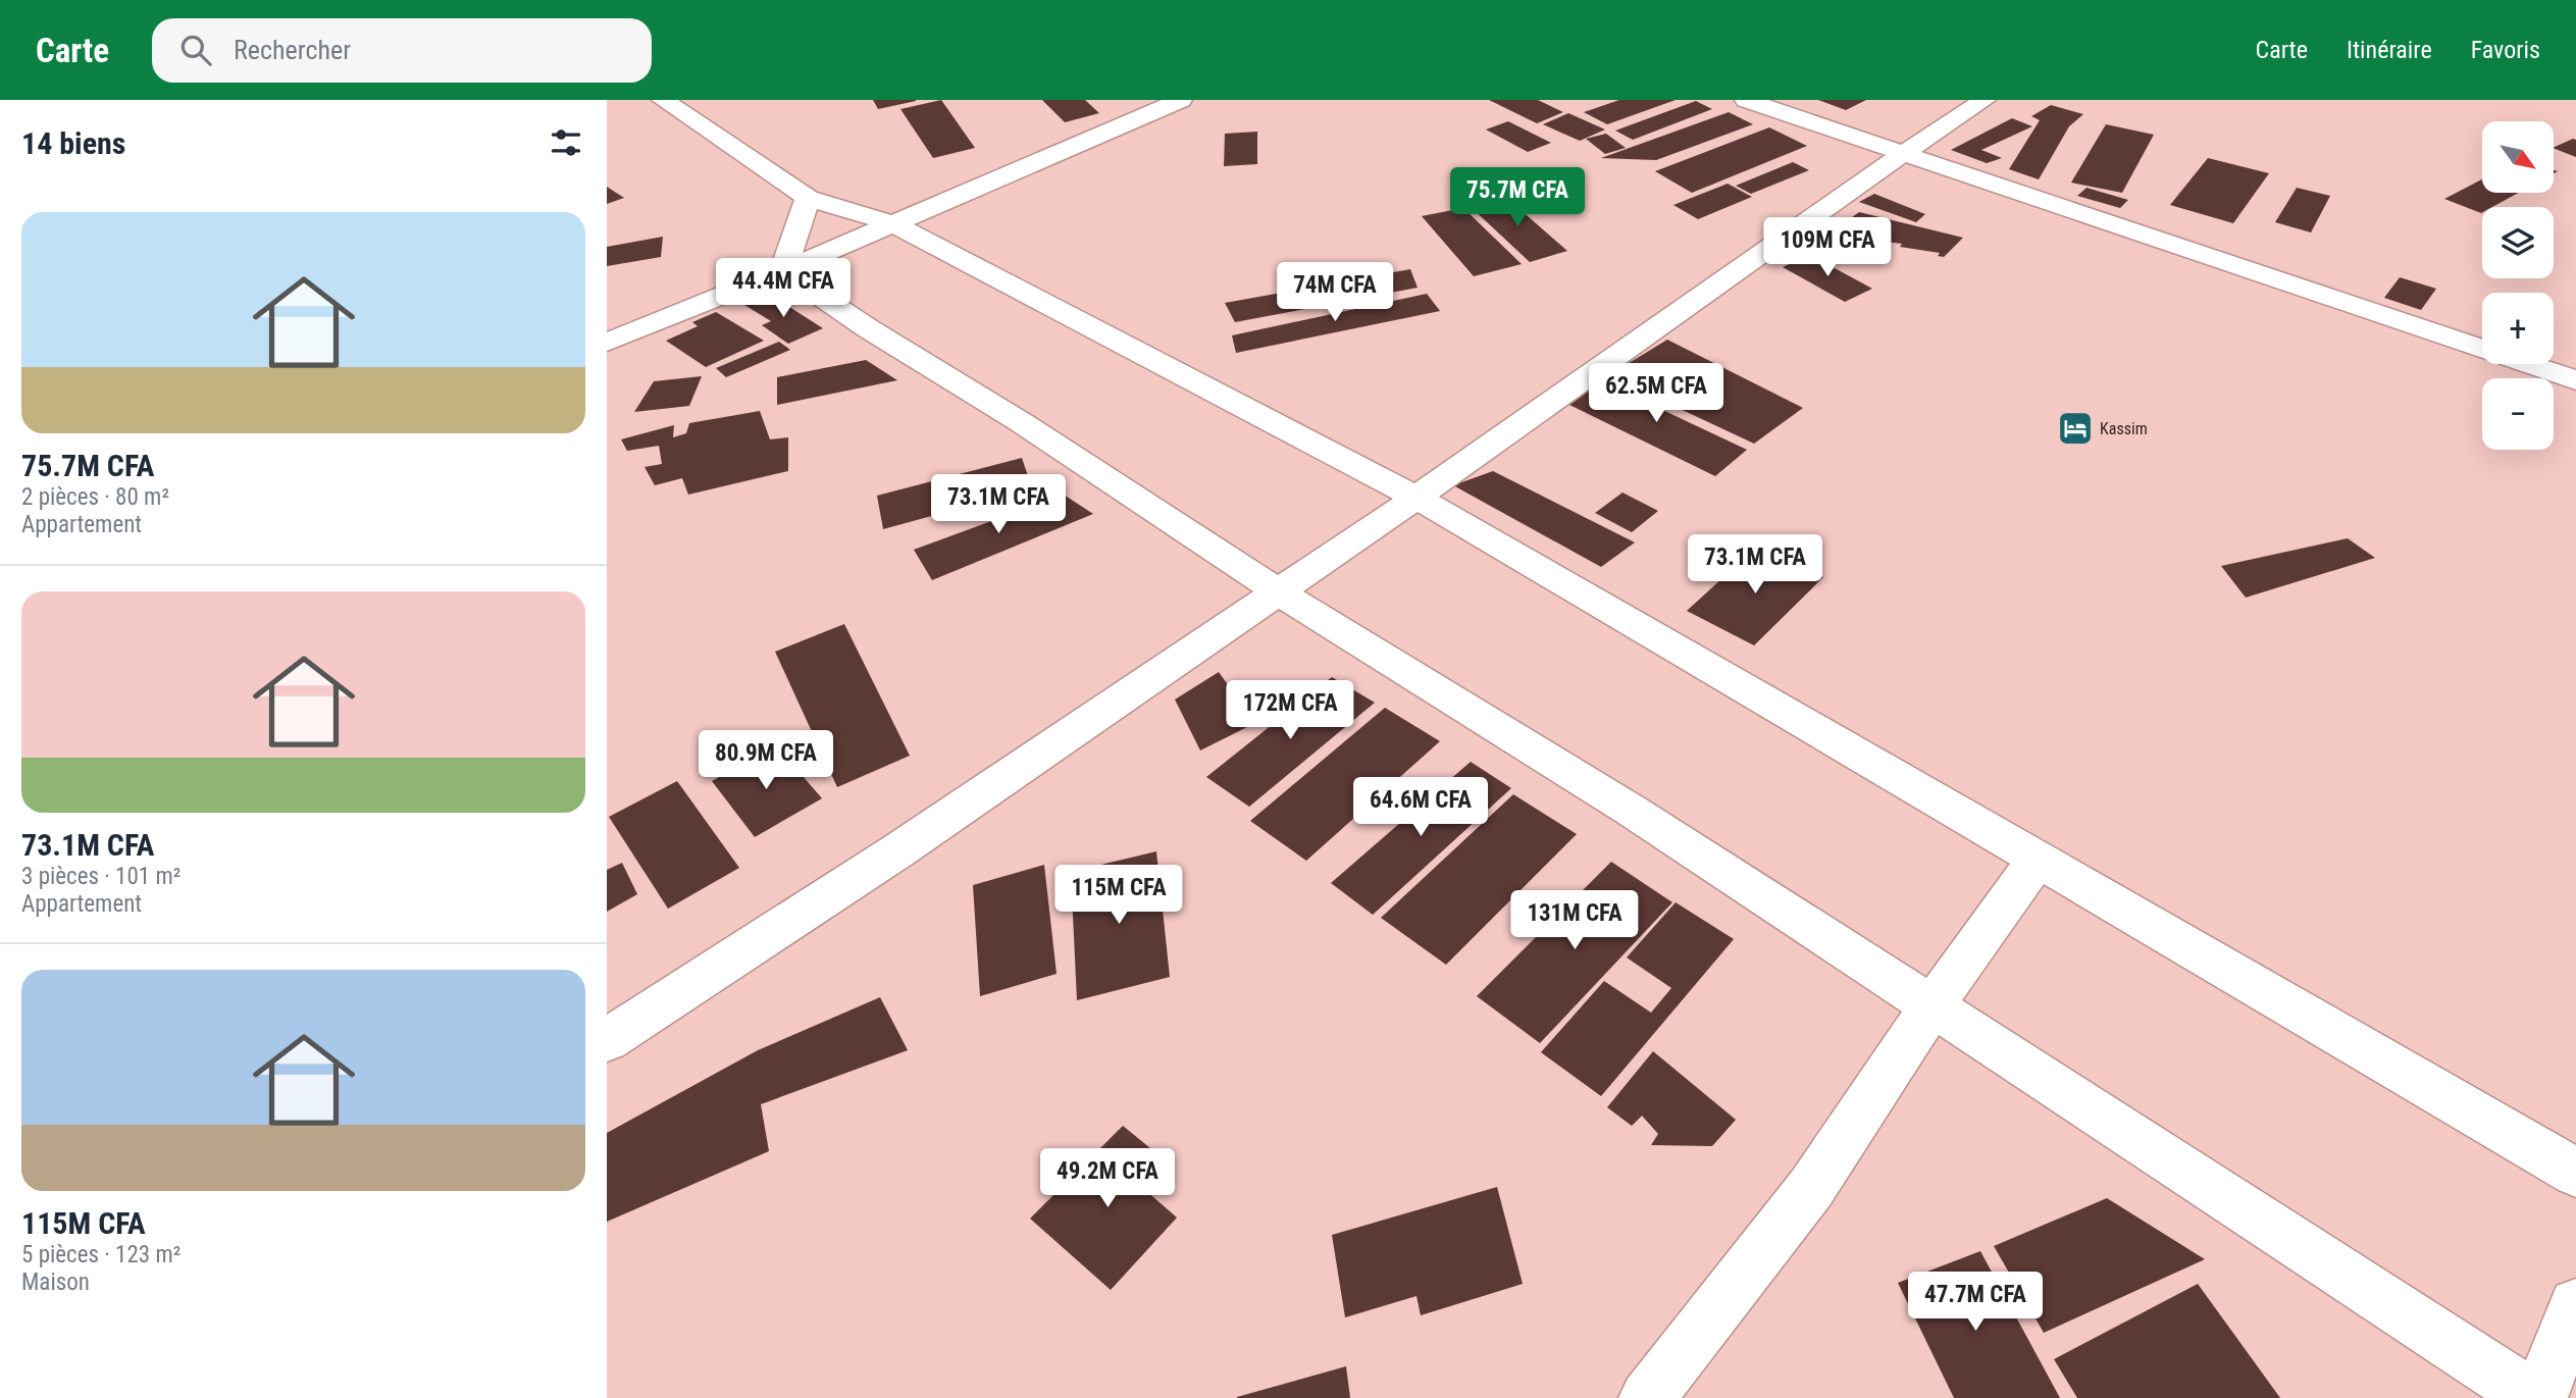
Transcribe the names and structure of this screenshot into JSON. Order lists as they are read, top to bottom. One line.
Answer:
{"places":{"hotel":["Kassim"]},"north":"bottom right","page":{"header":"Carte","search":"Rechercher","nav":["Carte","Itinéraire","Favoris"],"heading":"14 biens","map_buttons":["+","−"],"price":["75.7M CFA","109M CFA","44.4M CFA","74M CFA","62.5M CFA","73.1M CFA","73.1M CFA","172M CFA","80.9M CFA","64.6M CFA","115M CFA","131M CFA","49.2M CFA","47.7M CFA"],"list":[{"name":"75.7M CFA","note":"2 pièces · 80 m² · Appartement"},{"name":"73.1M CFA","note":"3 pièces · 101 m² · Appartement"},{"name":"115M CFA","note":"5 pièces · 123 m² · Maison"}]}}
